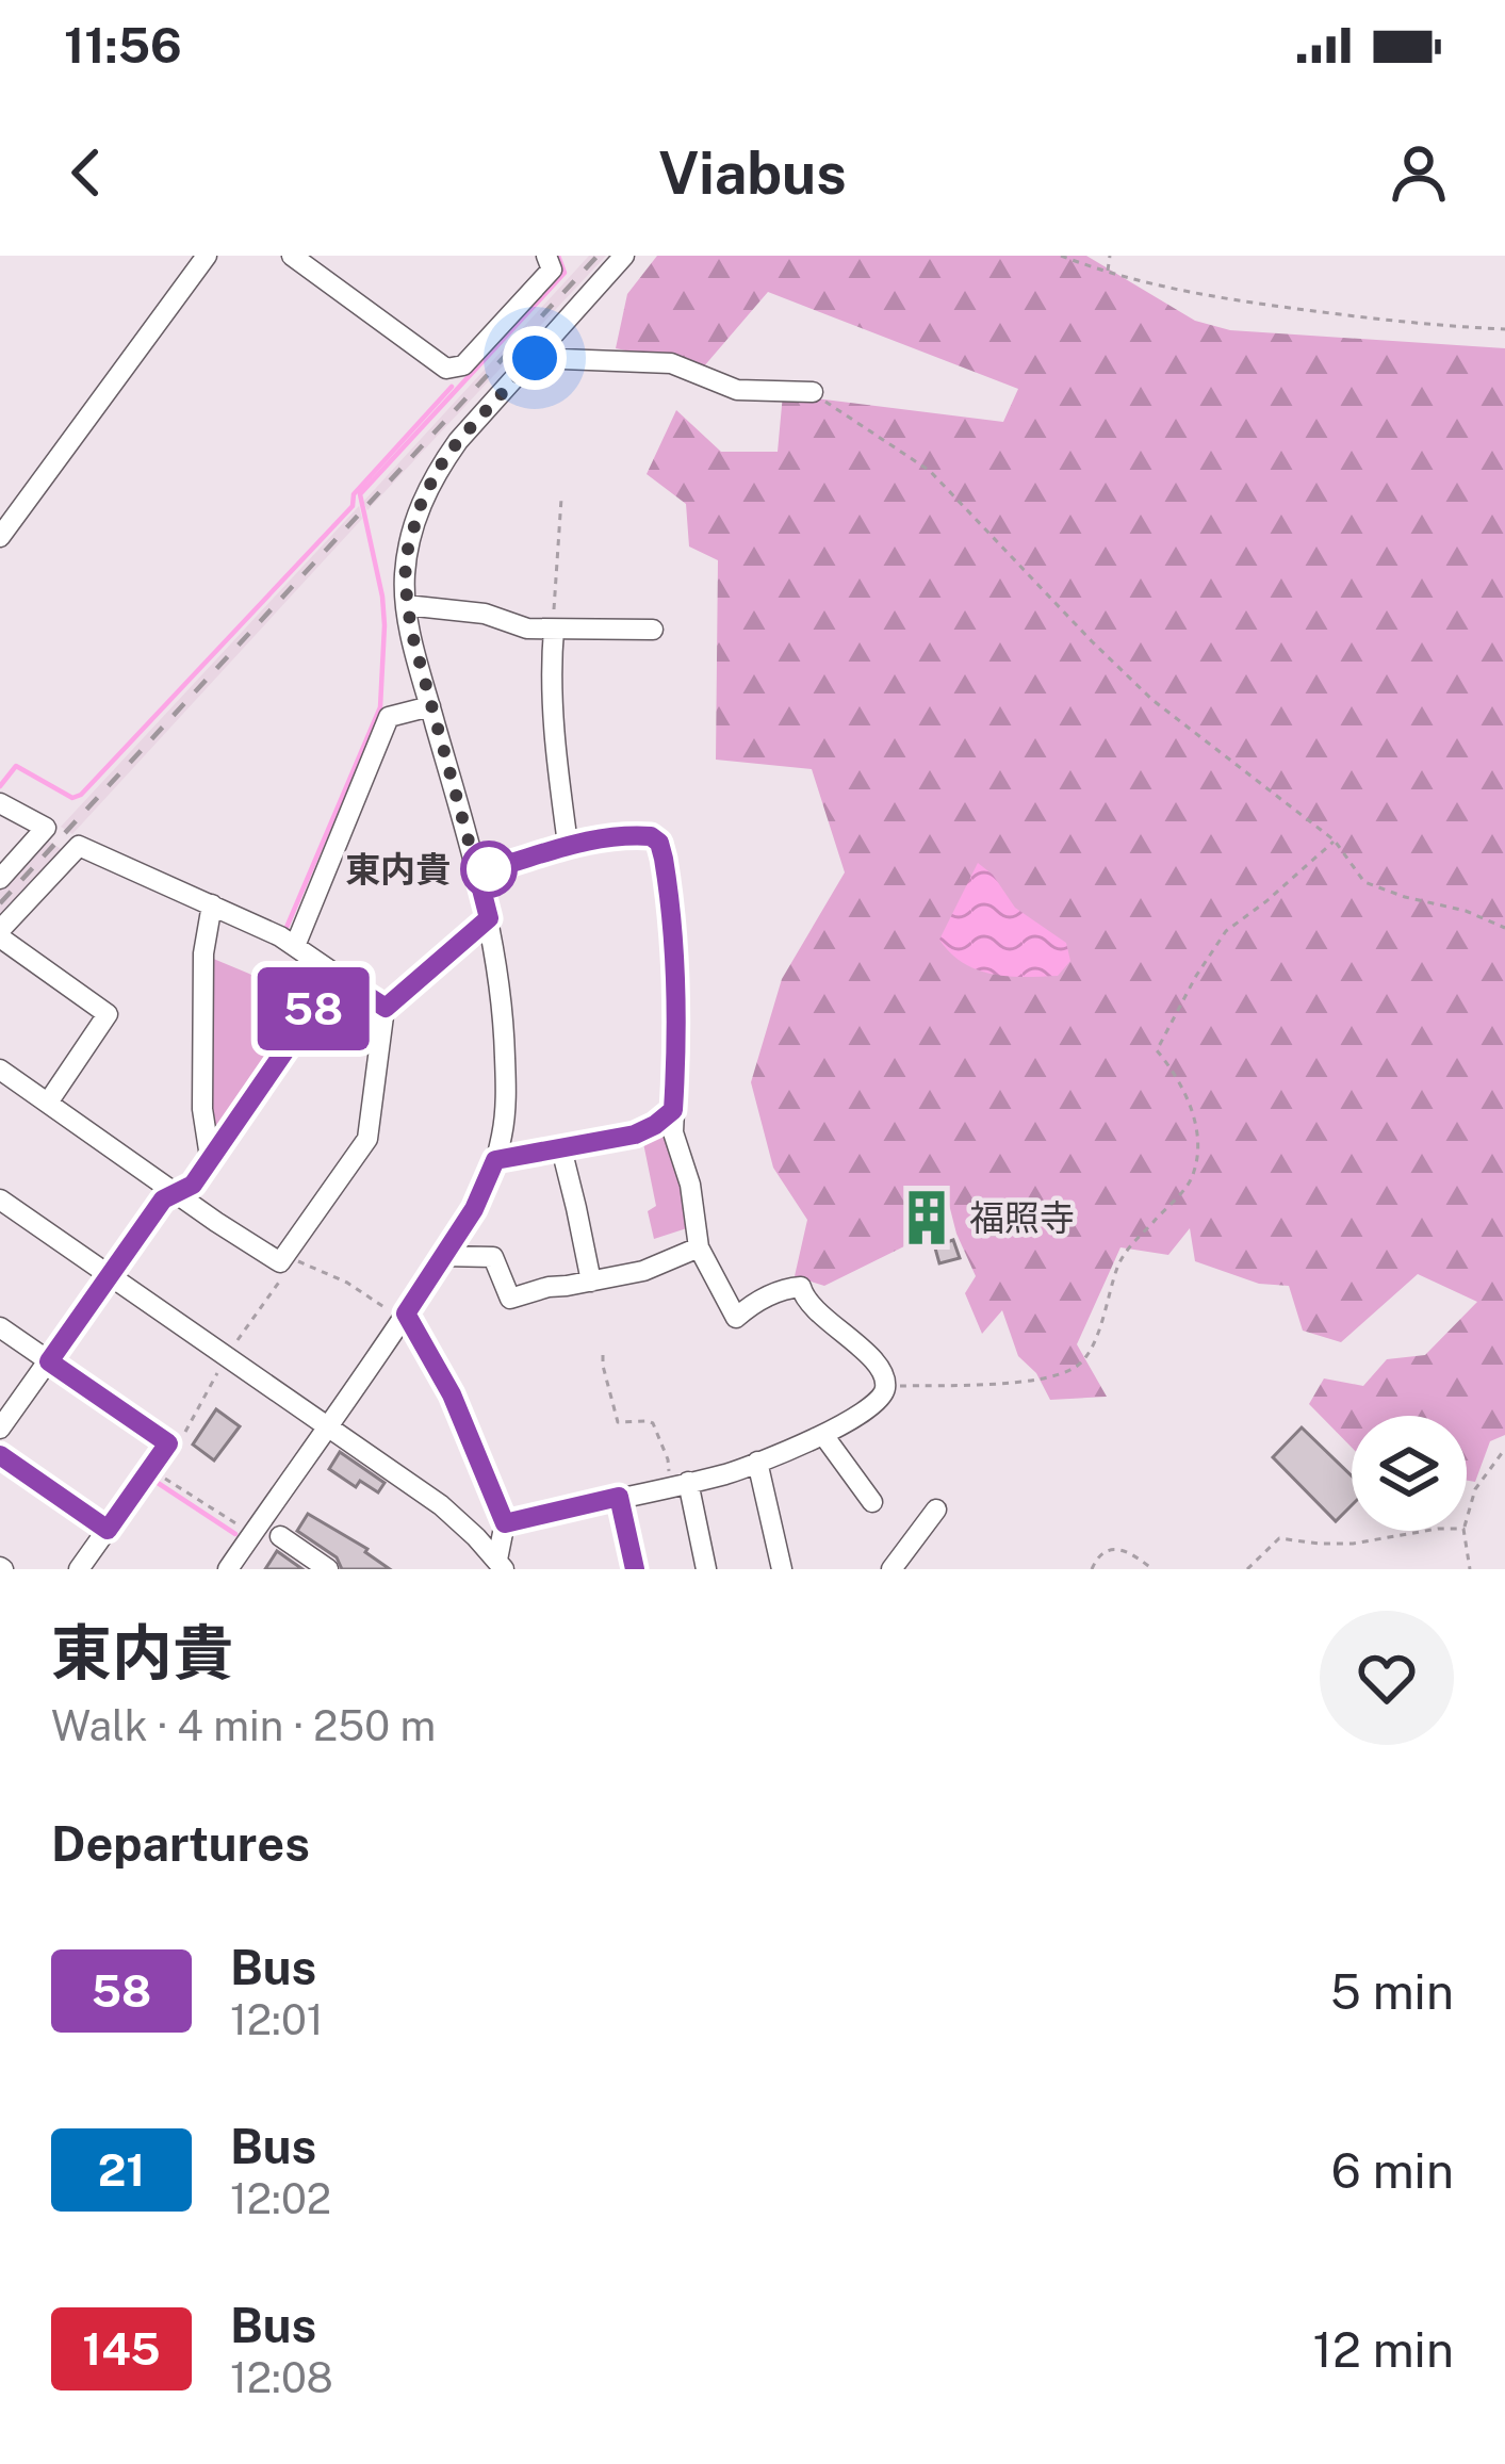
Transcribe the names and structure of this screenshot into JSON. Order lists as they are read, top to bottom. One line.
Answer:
{"places":{"other":["東内貴"],"building":["福照寺"]},"lines":["bus line 58"],"page":{"status":"11:56","header":"Viabus","on_map":"58","heading":[["東内貴","Walk · 4 min · 250 m"],"Departures"],"list":[{"mark":"58","name":"Bus","note":"12:01","value":"5 min"},{"mark":"21","name":"Bus","note":"12:02","value":"6 min"},{"mark":"145","name":"Bus","note":"12:08","value":"12 min"}]}}
